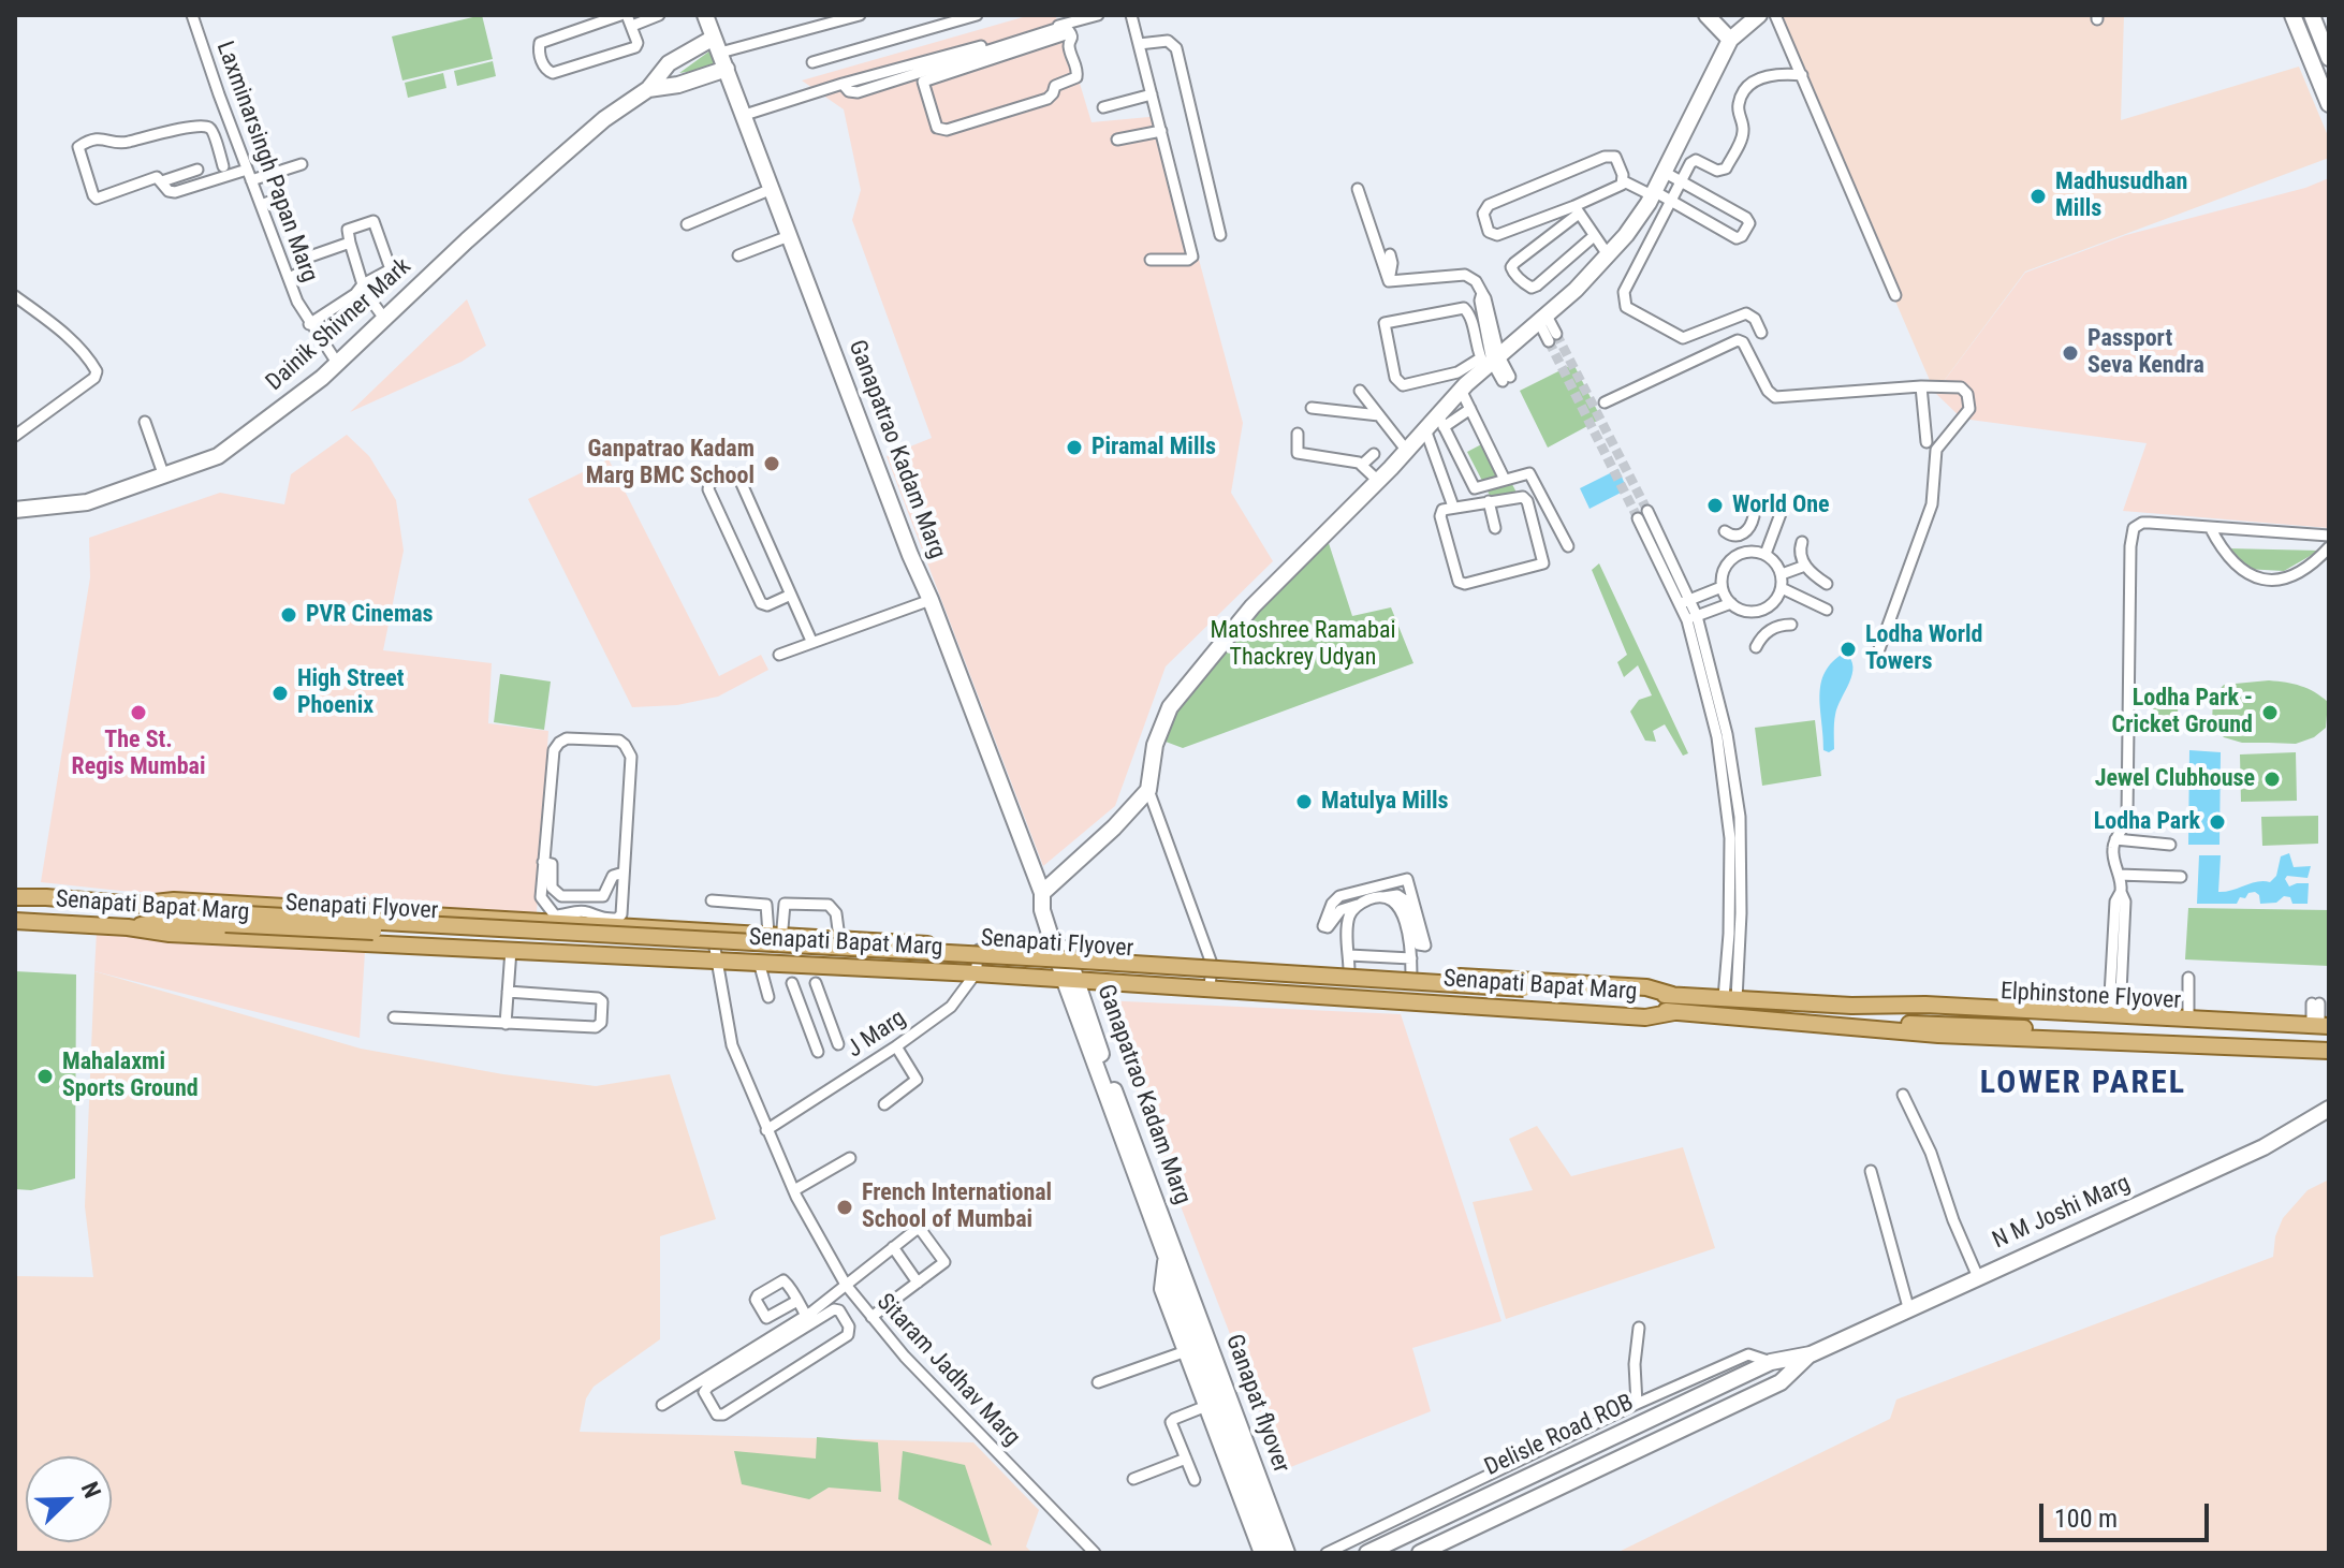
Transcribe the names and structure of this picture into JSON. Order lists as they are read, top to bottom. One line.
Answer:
{"streets":{"main road":["Dainik Shivner Mark","Ganapatrao Kadam Marg","Senapati Bapat Marg","Senapati Flyover","Elphinstone Flyover","N M Joshi Marg","Ganapat flyover","Delisle Road ROB"],"street":["Laxminarsingh Papan Marg","J Marg","Sitaram Jadhav Marg"]},"crossings":[["Laxminarsingh Papan Marg","Dainik Shivner Mark"],["Ganapatrao Kadam Marg","Senapati Bapat Marg"],["Ganapatrao Kadam Marg","Ganapat flyover"],["Senapati Bapat Marg","Senapati Flyover"],["Senapati Bapat Marg","J Marg"],["Senapati Bapat Marg","Sitaram Jadhav Marg"],["J Marg","Sitaram Jadhav Marg"],["N M Joshi Marg","Delisle Road ROB"]],"districts":["LOWER PAREL"],"parks":["Matoshree Ramabai Thackrey Udyan"],"places":["Madhusudhan Mills","Passport Seva Kendra","Piramal Mills","Ganpatrao Kadam Marg BMC School","World One","PVR Cinemas","Lodha World Towers","High Street Phoenix","The St. Regis Mumbai","Lodha Park - Cricket Ground","Jewel Clubhouse","Matulya Mills","Lodha Park","Mahalaxmi Sports Ground","French International School of Mumbai"],"scale_bar":"100 m","north":"top right"}
